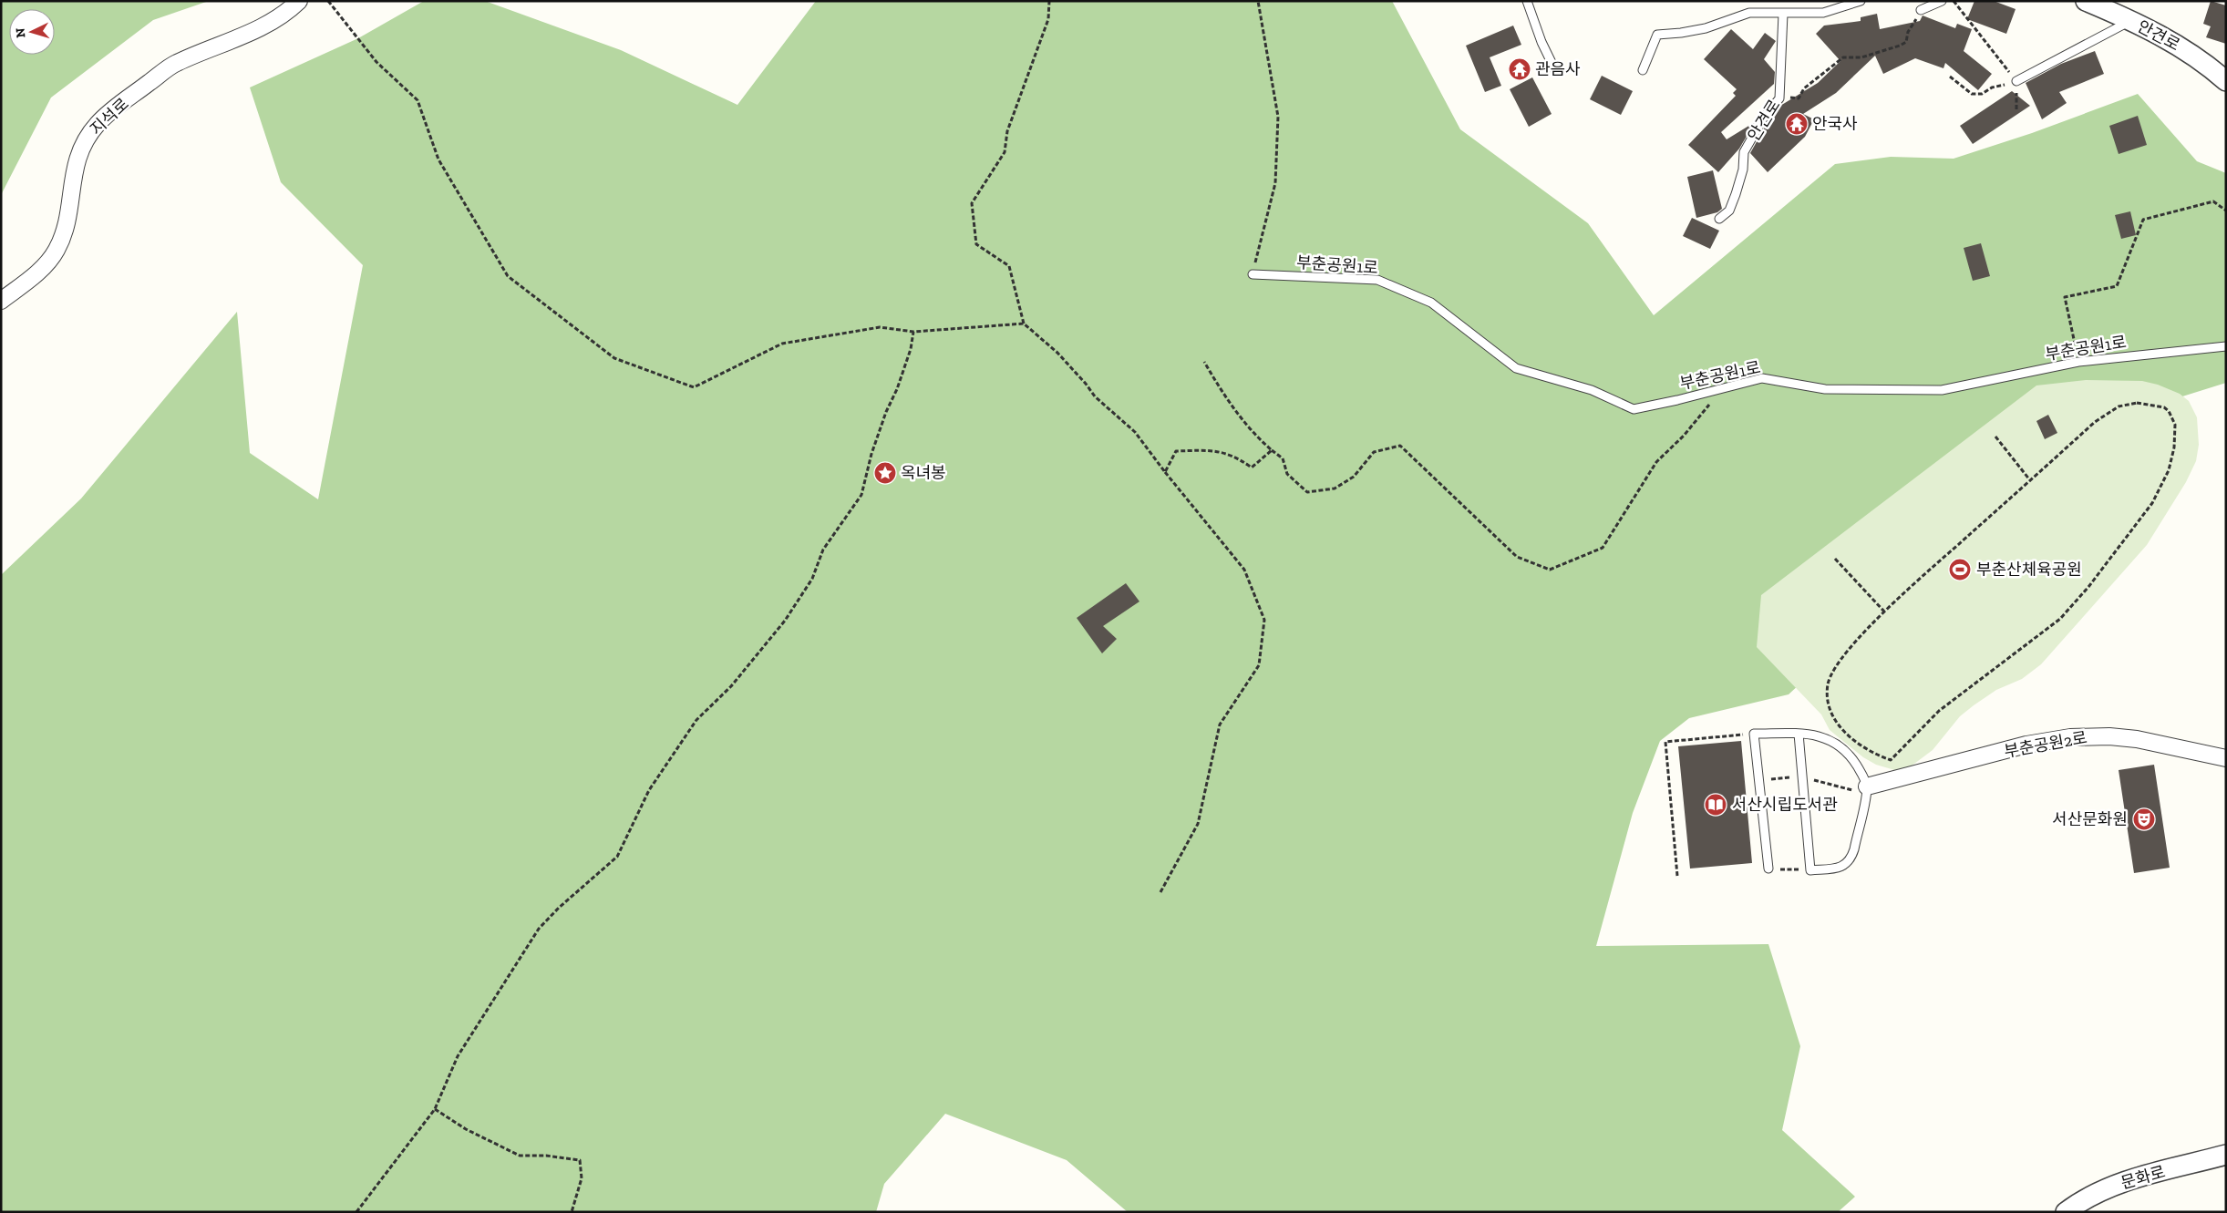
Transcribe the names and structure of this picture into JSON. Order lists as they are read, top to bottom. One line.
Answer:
{"streets":{"street":["안견로","지석로","부춘공원2로","문화로"],"lane":["부춘공원1로"]},"places":{"temple":["관음사","안국사"],"place":["옥녀봉"],"sports":["부춘산체육공원"],"library":["서산시립도서관"],"theatre":["서산문화원"]},"north":"left"}
